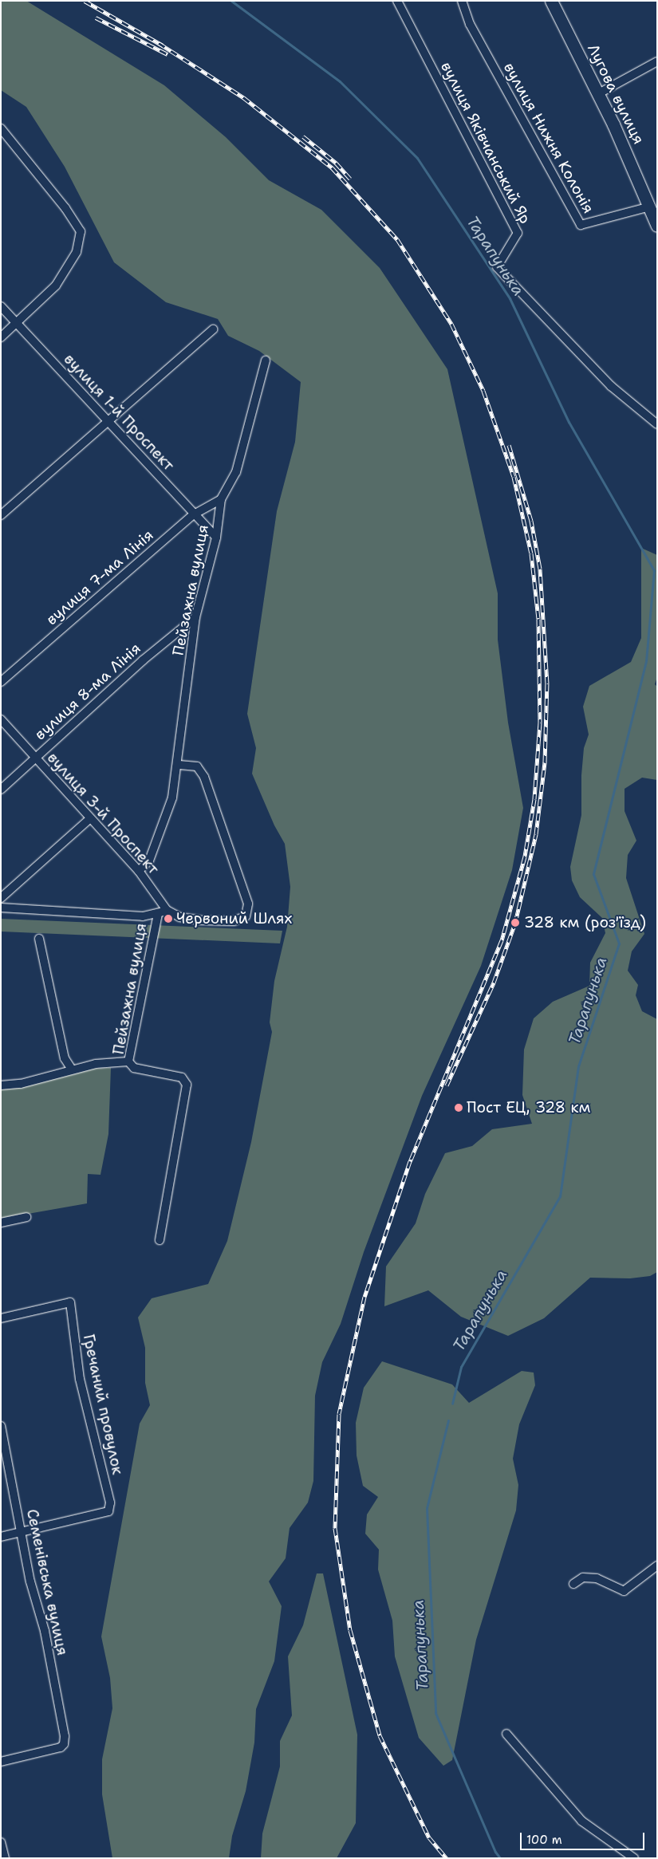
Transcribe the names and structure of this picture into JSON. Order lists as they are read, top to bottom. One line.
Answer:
{"streets":{"street":["Лугова вулиця","вулиця Нижня Колонія","вулиця Яківчанський Яр","вулиця 1-й Проспект","вулиця 7-ма Лінія","Пейзажна вулиця","вулиця 8-ма Лінія","вулиця 3-й Проспект","Гречаний провулок","Семенівська вулиця"]},"crossings":[["Лугова вулиця","вулиця Нижня Колонія"],["вулиця 1-й Проспект","вулиця 7-ма Лінія"],["вулиця 1-й Проспект","Пейзажна вулиця"],["вулиця 7-ма Лінія","Пейзажна вулиця"],["Пейзажна вулиця","вулиця 8-ма Лінія"],["Пейзажна вулиця","вулиця 3-й Проспект"],["вулиця 8-ма Лінія","вулиця 3-й Проспект"],["Гречаний провулок","Семенівська вулиця"]],"water":["Тарапунька"],"places":["Червоний Шлях","328 км (роз'їзд)","Пост ЕЦ, 328 км"],"scale_bar":"100 m"}
